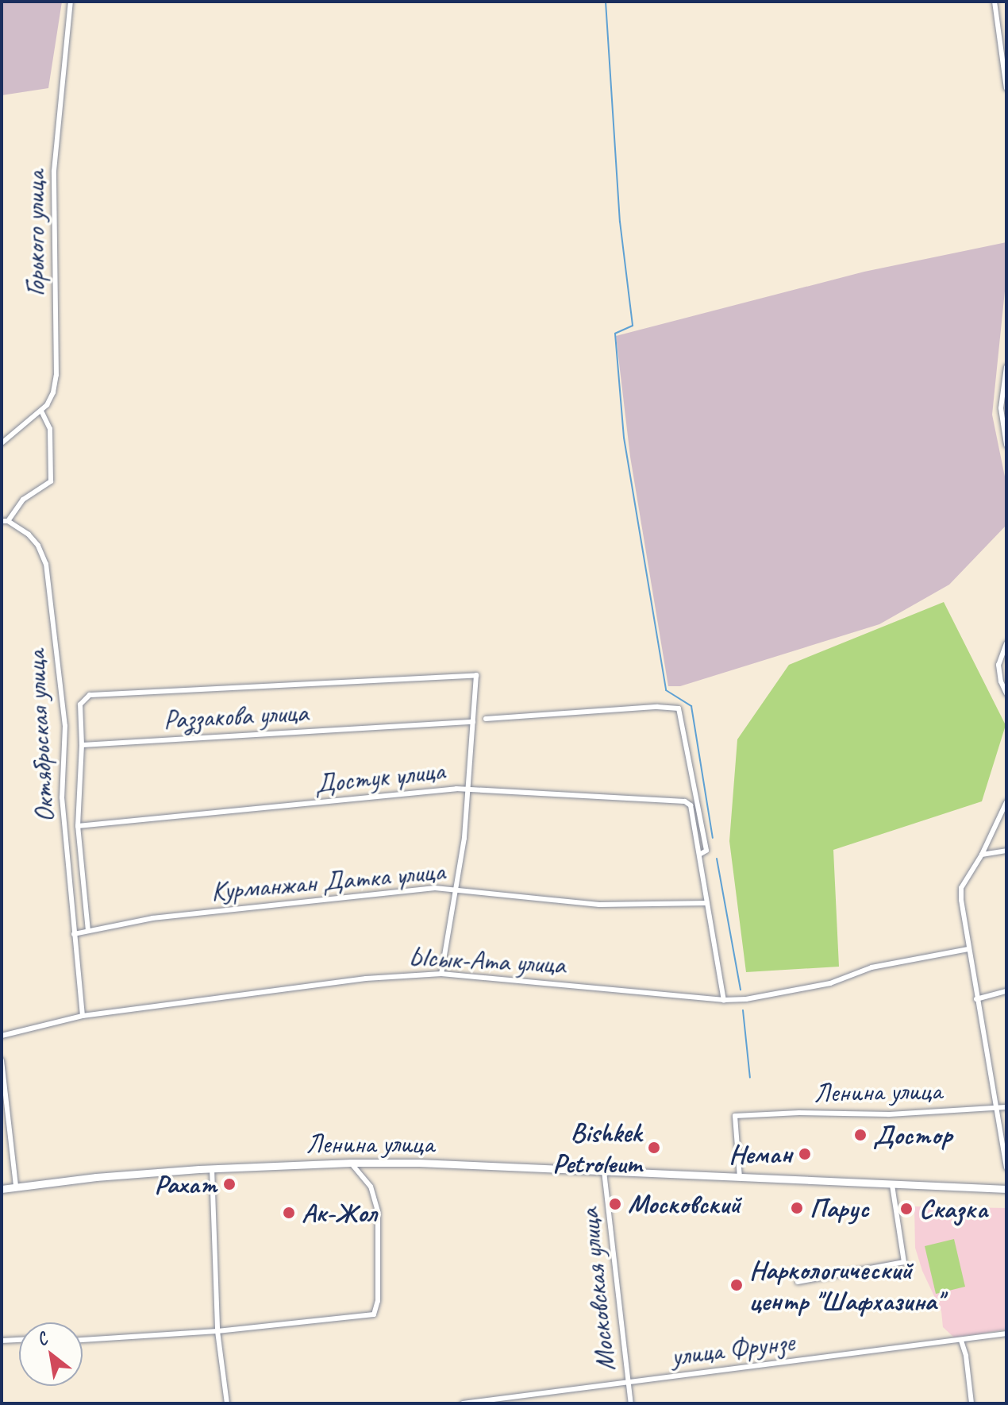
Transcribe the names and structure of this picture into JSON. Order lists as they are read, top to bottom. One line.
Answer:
{"streets":{"main road":["Ленина улица"],"street":["Горького улица","Раззакова улица","Октябрьская улица","Достук улица","Курманжан Датка улица","Ысык-Ата улица","Московская улица","улица Фрунзе"]},"crossings":[["Раззакова улица","Достук улица"],["Раззакова улица","Курманжан Датка улица"],["Раззакова улица","Ысык-Ата улица"],["Октябрьская улица","Курманжан Датка улица"],["Ленина улица","Московская улица"],["Московская улица","улица Фрунзе"]],"places":["Достор","Bishkek Petroleum","Неман","Рахат","Московский","Парус","Сказка","Ак-Жол","Наркологический центр \"Шафхазина\""],"north":"top left"}
